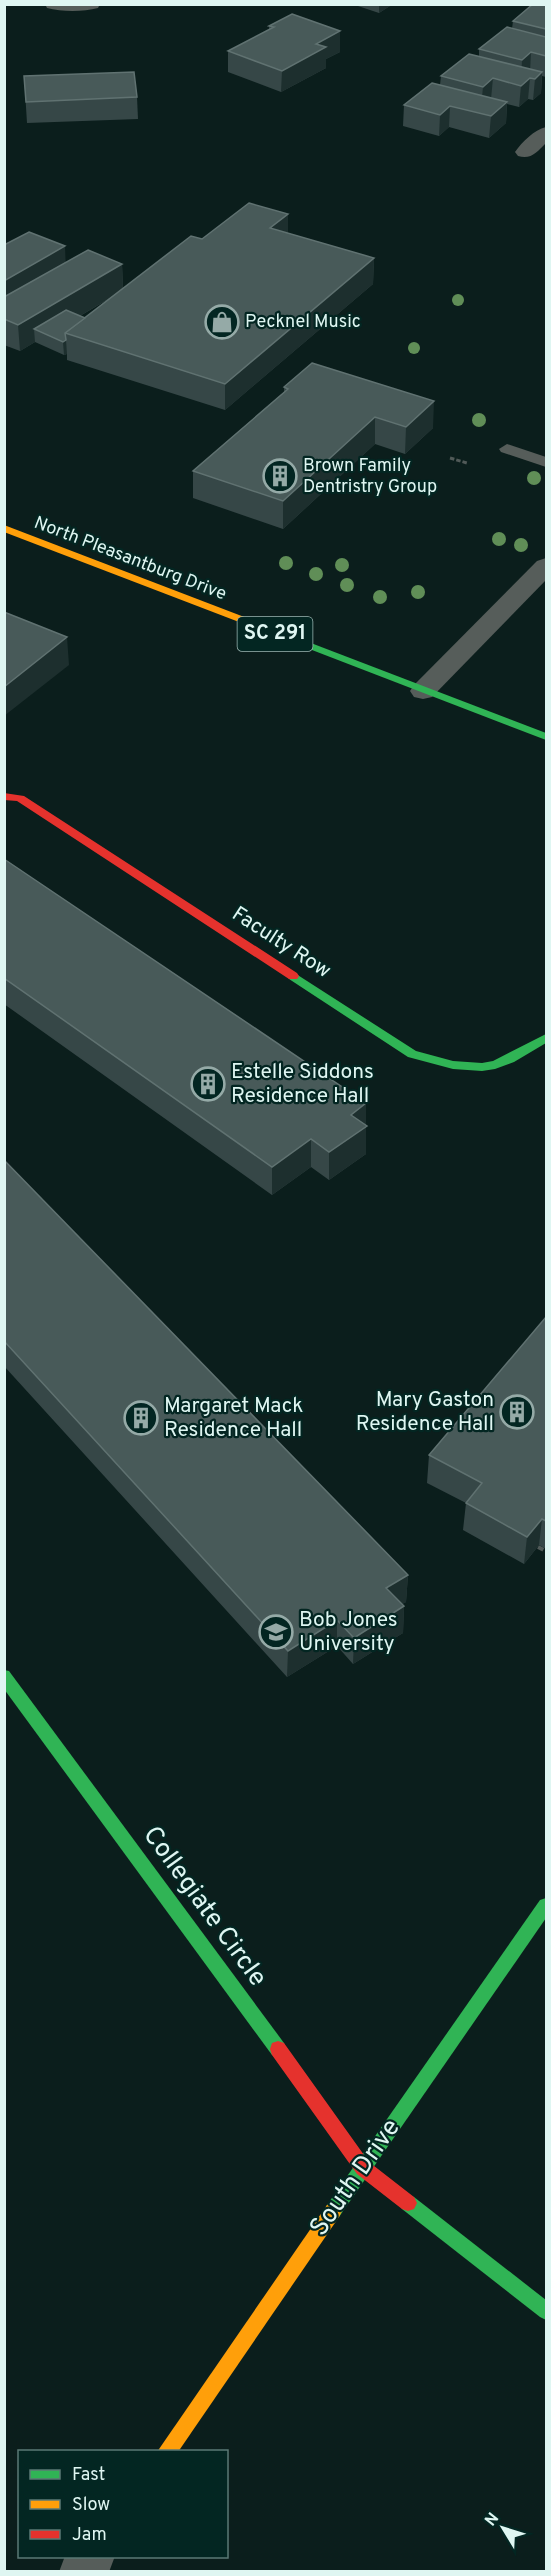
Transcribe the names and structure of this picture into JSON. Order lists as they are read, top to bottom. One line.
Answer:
{"streets":{"street":["North Pleasantburg Drive","SC 291","Faculty Row","Collegiate Circle","South Drive"]},"crossings":[["Collegiate Circle","South Drive"]],"places":{"shop":["Pecknel Music"],"building":["Brown Family Dentristry Group","Estelle Siddons Residence Hall","Mary Gaston Residence Hall","Margaret Mack Residence Hall"],"school or university":["Bob Jones University"]},"legend":["Fast","Slow","Jam"],"north":"top left"}
